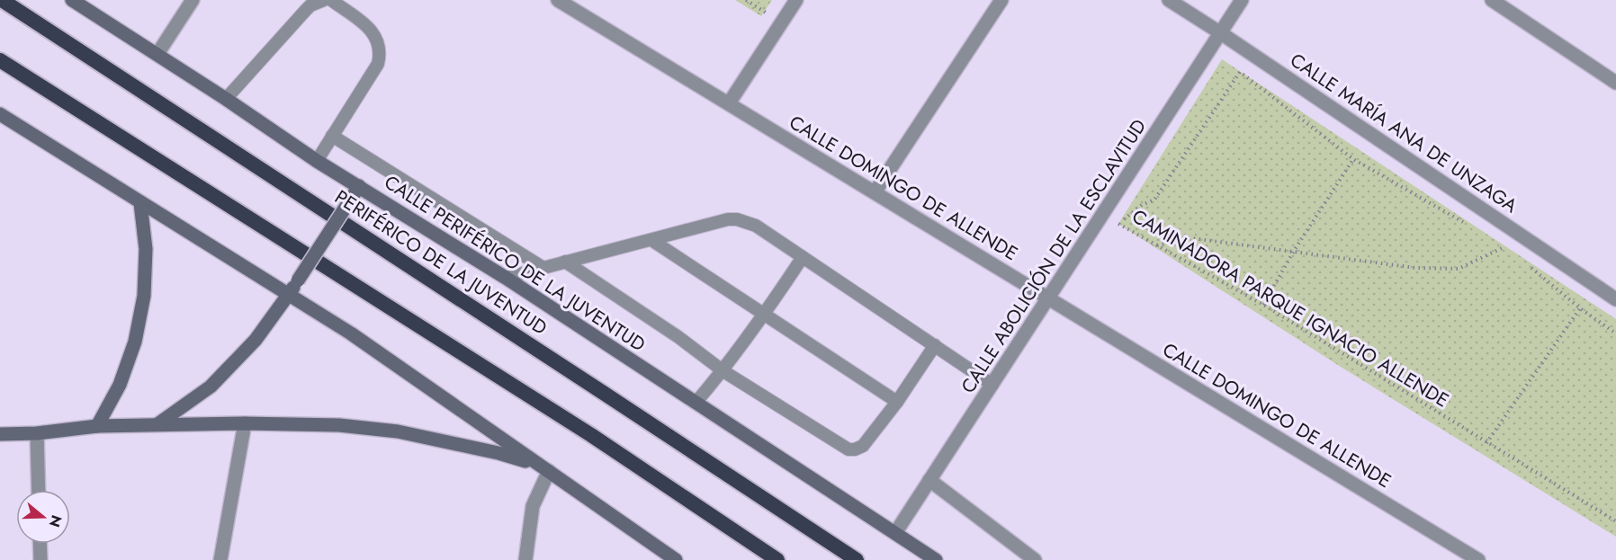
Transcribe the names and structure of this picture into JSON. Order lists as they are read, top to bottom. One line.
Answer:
{"streets":{"highway":["PERIFÉRICO DE LA JUVENTUD"],"main road":["CALLE PERIFÉRICO DE LA JUVENTUD"],"street":["CALLE MARÍA ANA DE UNZAGA","CALLE DOMINGO DE ALLENDE","CALLE ABOLICIÓN DE LA ESCLAVITUD"],"path":["CAMINADORA PARQUE IGNACIO ALLENDE"]},"crossings":[["CALLE MARÍA ANA DE UNZAGA","CALLE ABOLICIÓN DE LA ESCLAVITUD"],["CALLE DOMINGO DE ALLENDE","CALLE ABOLICIÓN DE LA ESCLAVITUD"],["CALLE ABOLICIÓN DE LA ESCLAVITUD","CALLE PERIFÉRICO DE LA JUVENTUD"]],"north":"right"}
